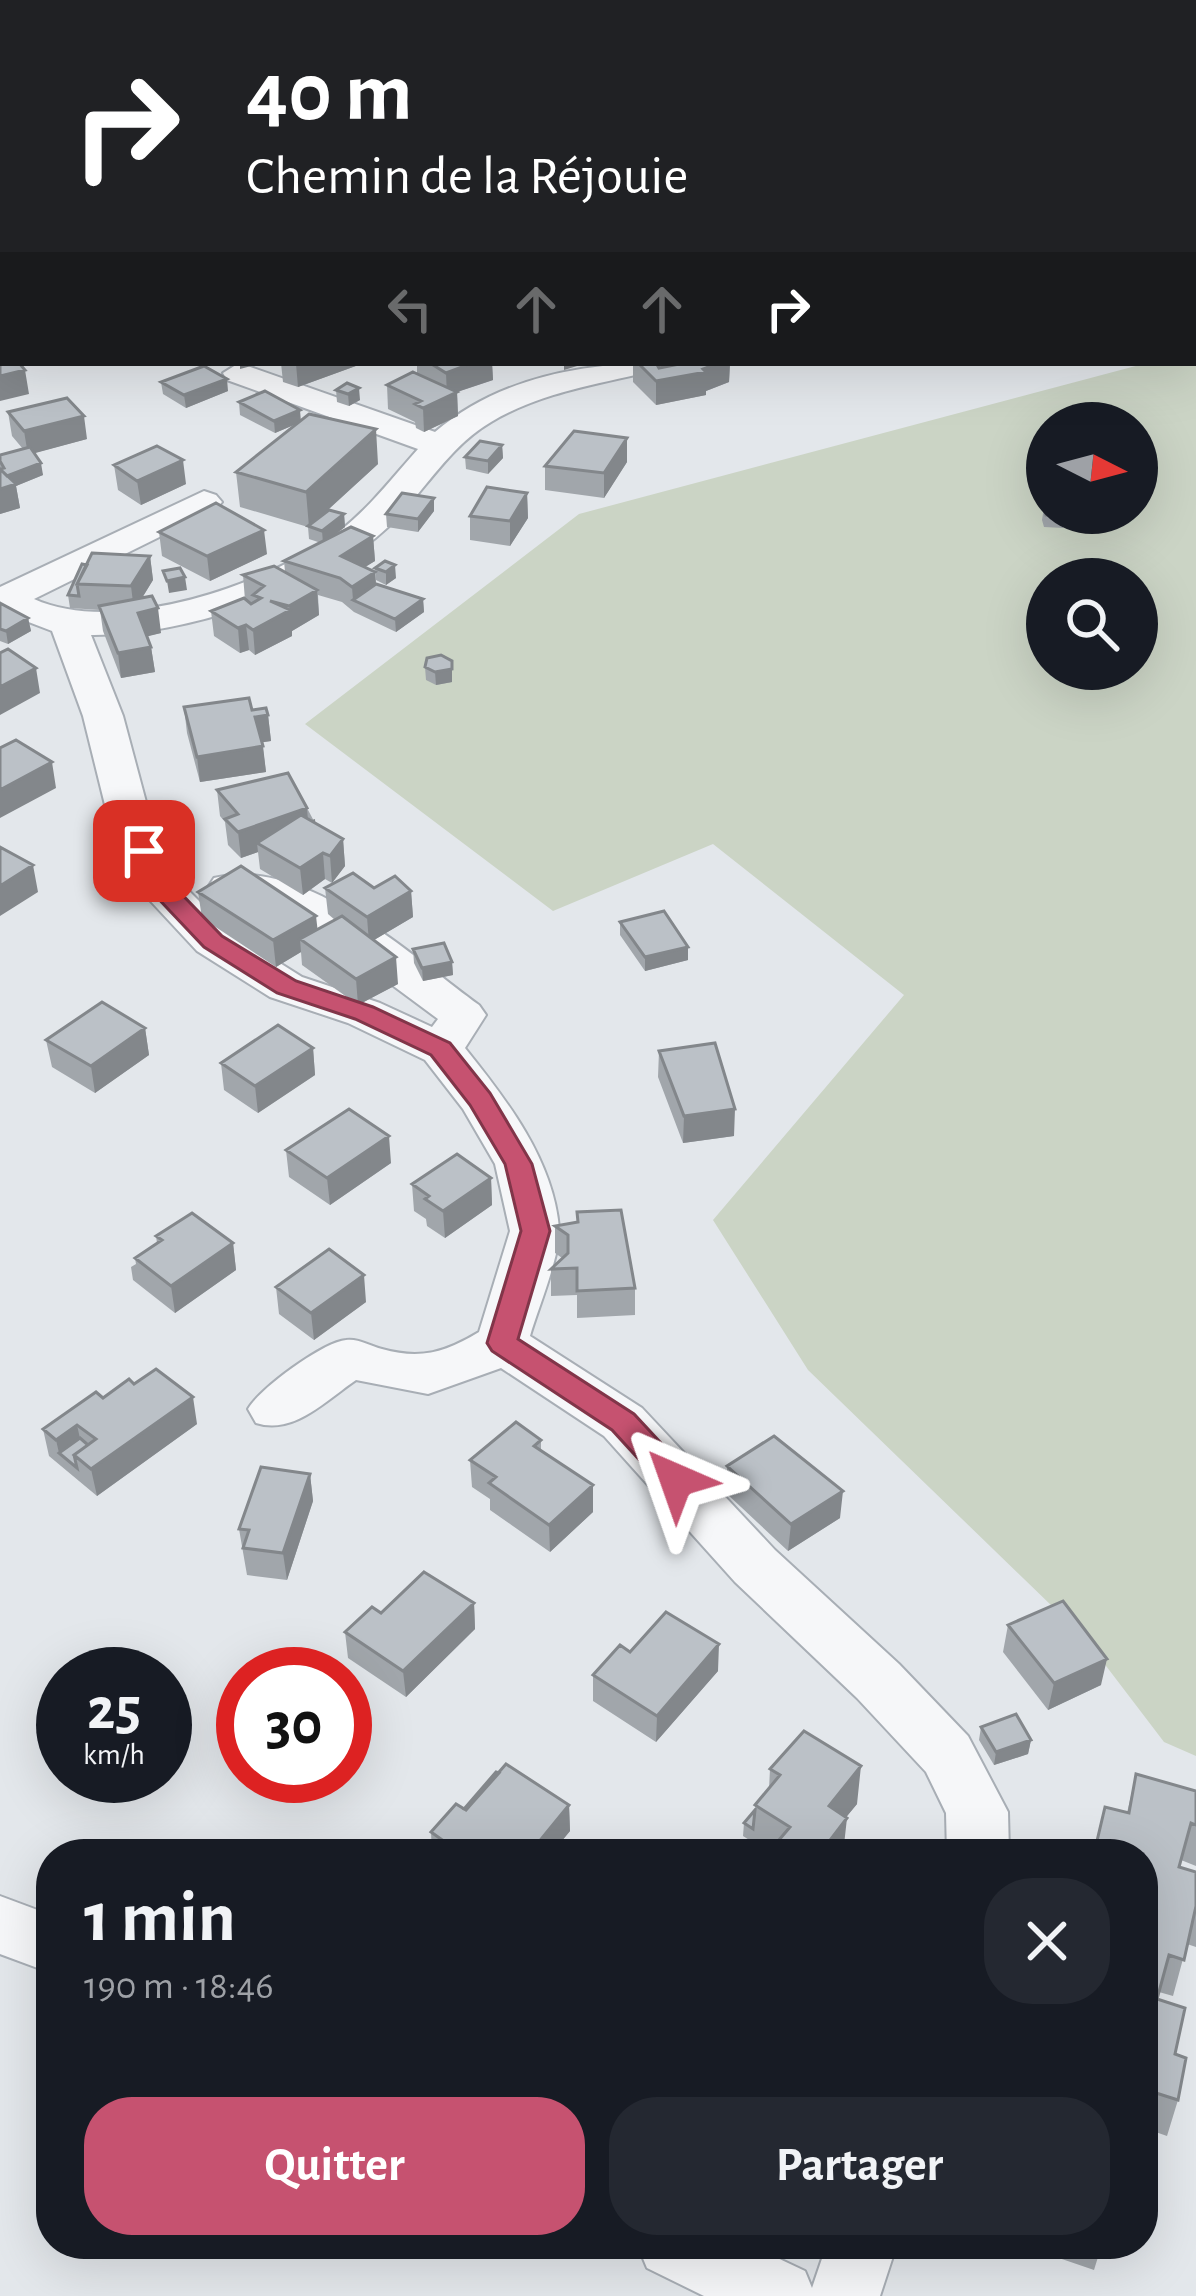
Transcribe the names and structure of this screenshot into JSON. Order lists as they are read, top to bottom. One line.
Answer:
{"north":"right","page":{"turn":["40 m","Chemin de la Réjouie"],"speed":"25 km/h","limit":"30","heading":["1 min","190 m · 18:46"],"buttons":["Quitter","Partager"]}}
